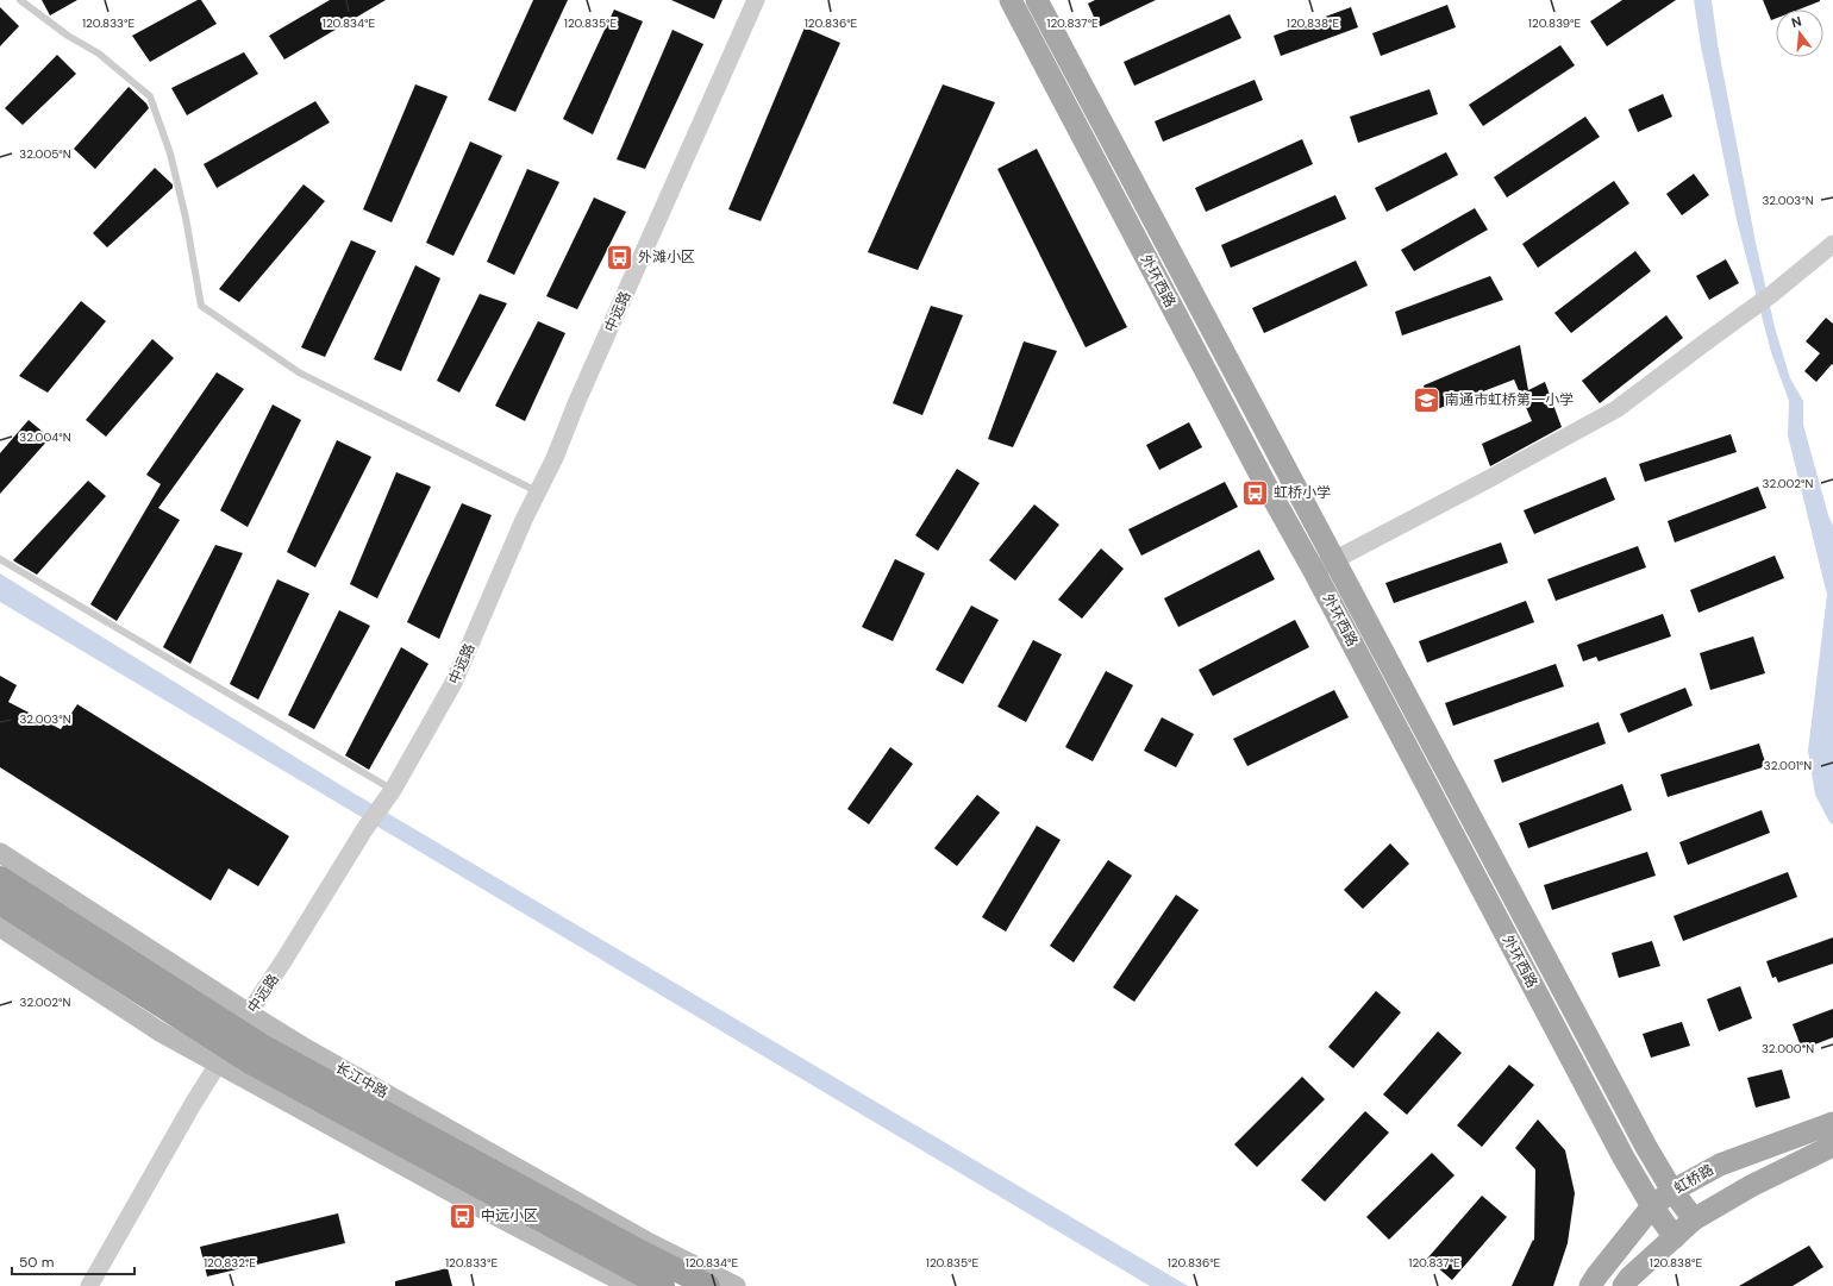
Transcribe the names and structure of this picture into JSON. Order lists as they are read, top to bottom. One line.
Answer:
{"streets":{"highway":["长江中路"],"main road":["外环西路","虹桥路"],"street":["中远路"]},"crossings":[["外环西路","虹桥路"],["中远路","长江中路"]],"places":{"bus stop":["外滩小区","虹桥小学","中远小区"],"school or university":["南通市虹桥第一小学"]},"scale_bar":"50 m","north":"top","coordinates":["120.833°E","120.834°E","120.835°E","120.836°E","120.837°E","120.838°E","120.839°E","32.005°N","32.003°N","32.004°N","32.002°N","32.001°N","32.000°N","120.832°E"]}
